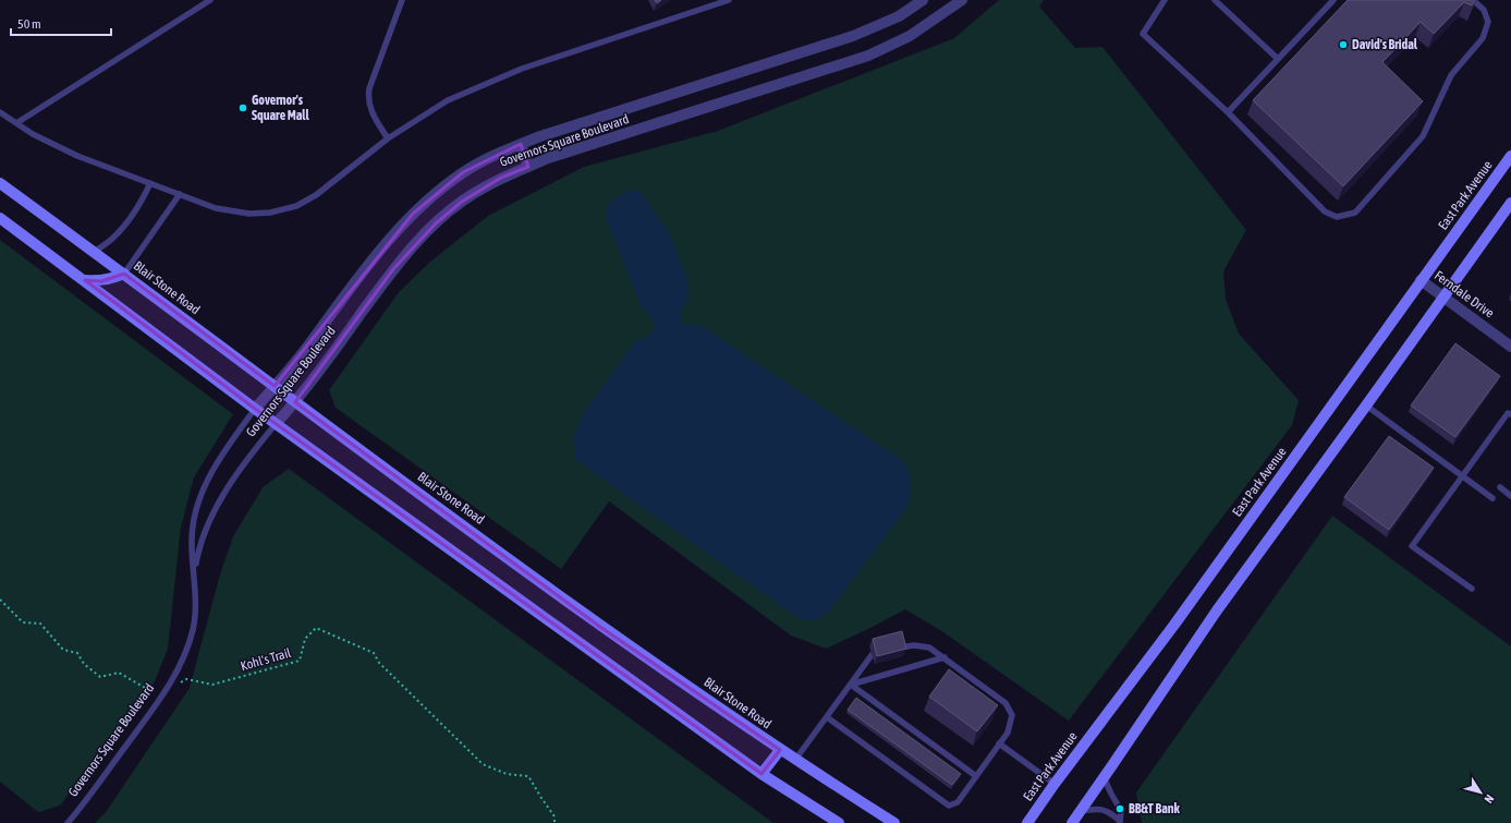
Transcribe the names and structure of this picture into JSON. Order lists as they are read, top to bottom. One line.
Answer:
{"streets":{"main road":["East Park Avenue","Blair Stone Road"],"street":["Governors Square Boulevard","Ferndale Drive"],"path":["Kohl's Trail"]},"crossings":[["Governors Square Boulevard","Blair Stone Road"],["Governors Square Boulevard","Kohl's Trail"],["East Park Avenue","Ferndale Drive"]],"places":["David's Bridal","Governor's Square Mall","BB&T Bank"],"scale_bar":"50 m","north":"bottom right"}
